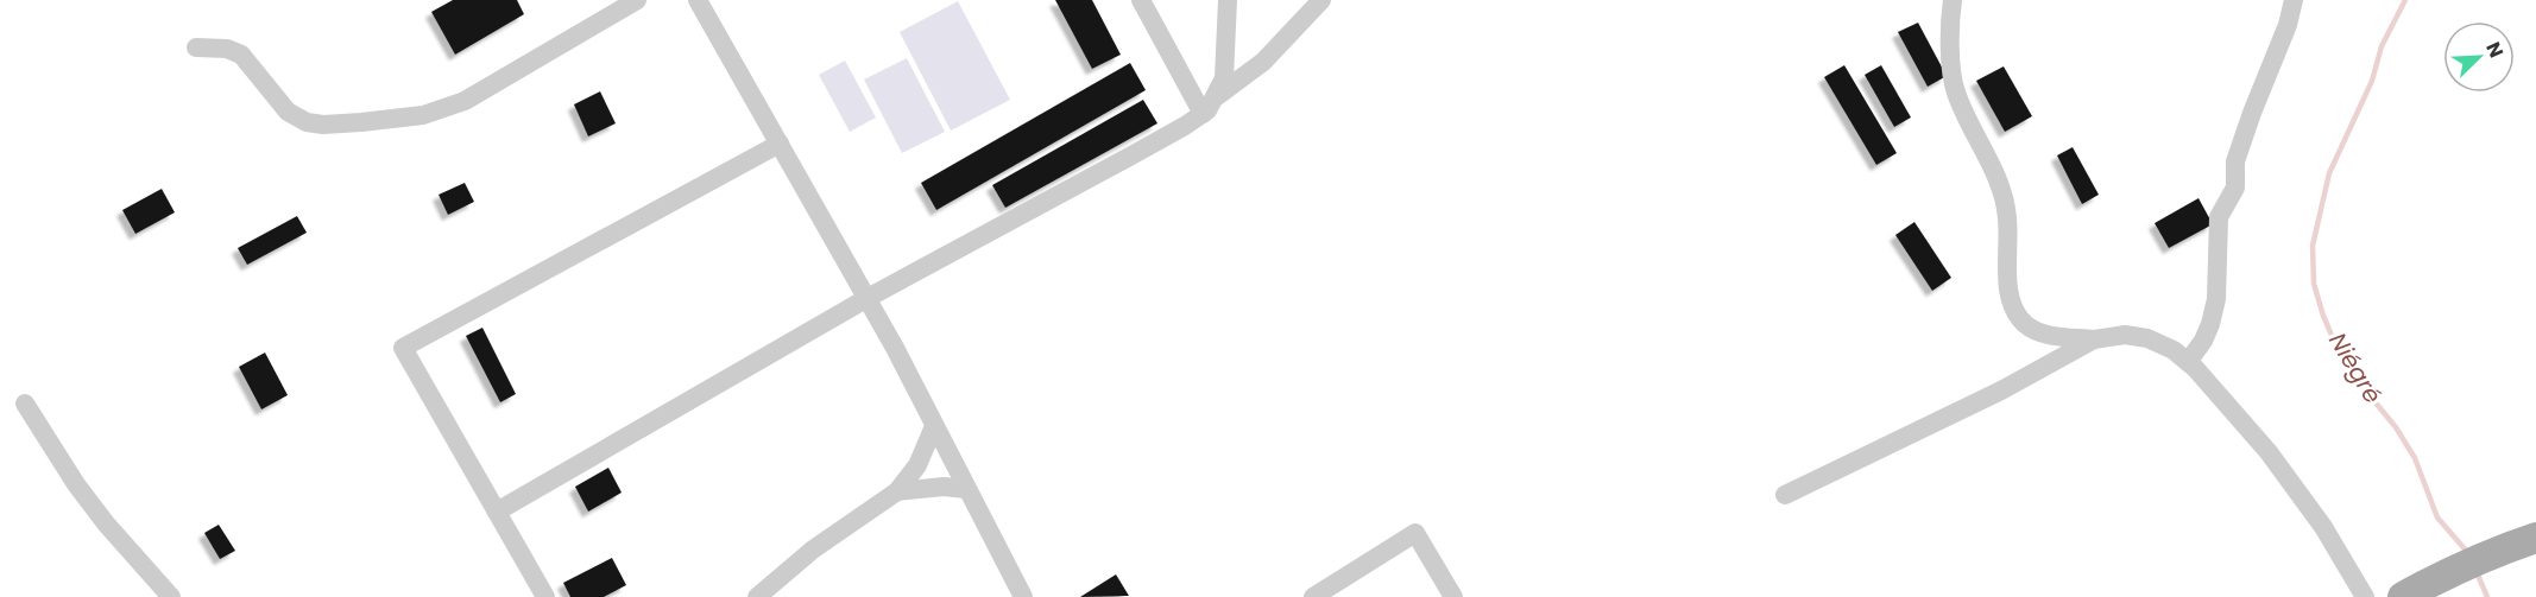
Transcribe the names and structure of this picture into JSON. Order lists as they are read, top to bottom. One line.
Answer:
{"water":["Niégré"],"north":"top right"}
